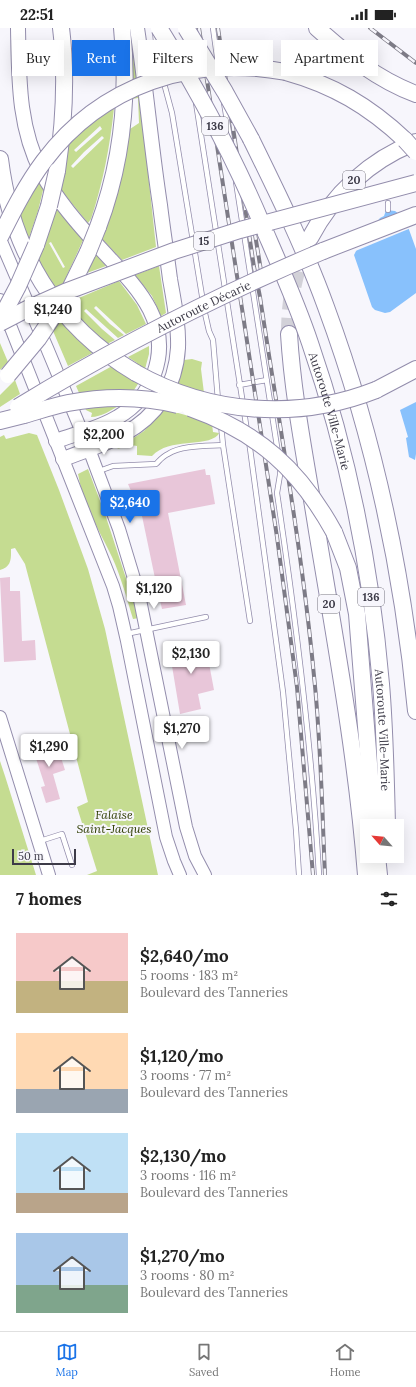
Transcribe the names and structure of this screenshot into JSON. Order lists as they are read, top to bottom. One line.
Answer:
{"streets":{"highway":["136","20","15","Autoroute Décarie","Autoroute Ville-Marie"]},"parks":["Falaise Saint-Jacques"],"scale_bar":"50 m","north":"top left","page":{"status":"22:51","chip":["Buy","Rent","Filters","New","Apartment"],"price":["$1,240","$2,200","$2,640","$1,120","$2,130","$1,270","$1,290"],"scale":"50 m","heading":"7 homes","list":[{"name":"$2,640/mo","note":"5 rooms · 183 m² · Boulevard des Tanneries"},{"name":"$1,120/mo","note":"3 rooms · 77 m² · Boulevard des Tanneries"},{"name":"$2,130/mo","note":"3 rooms · 116 m² · Boulevard des Tanneries"},{"name":"$1,270/mo","note":"3 rooms · 80 m² · Boulevard des Tanneries"}],"tabs":["Map","Saved","Home"]}}
